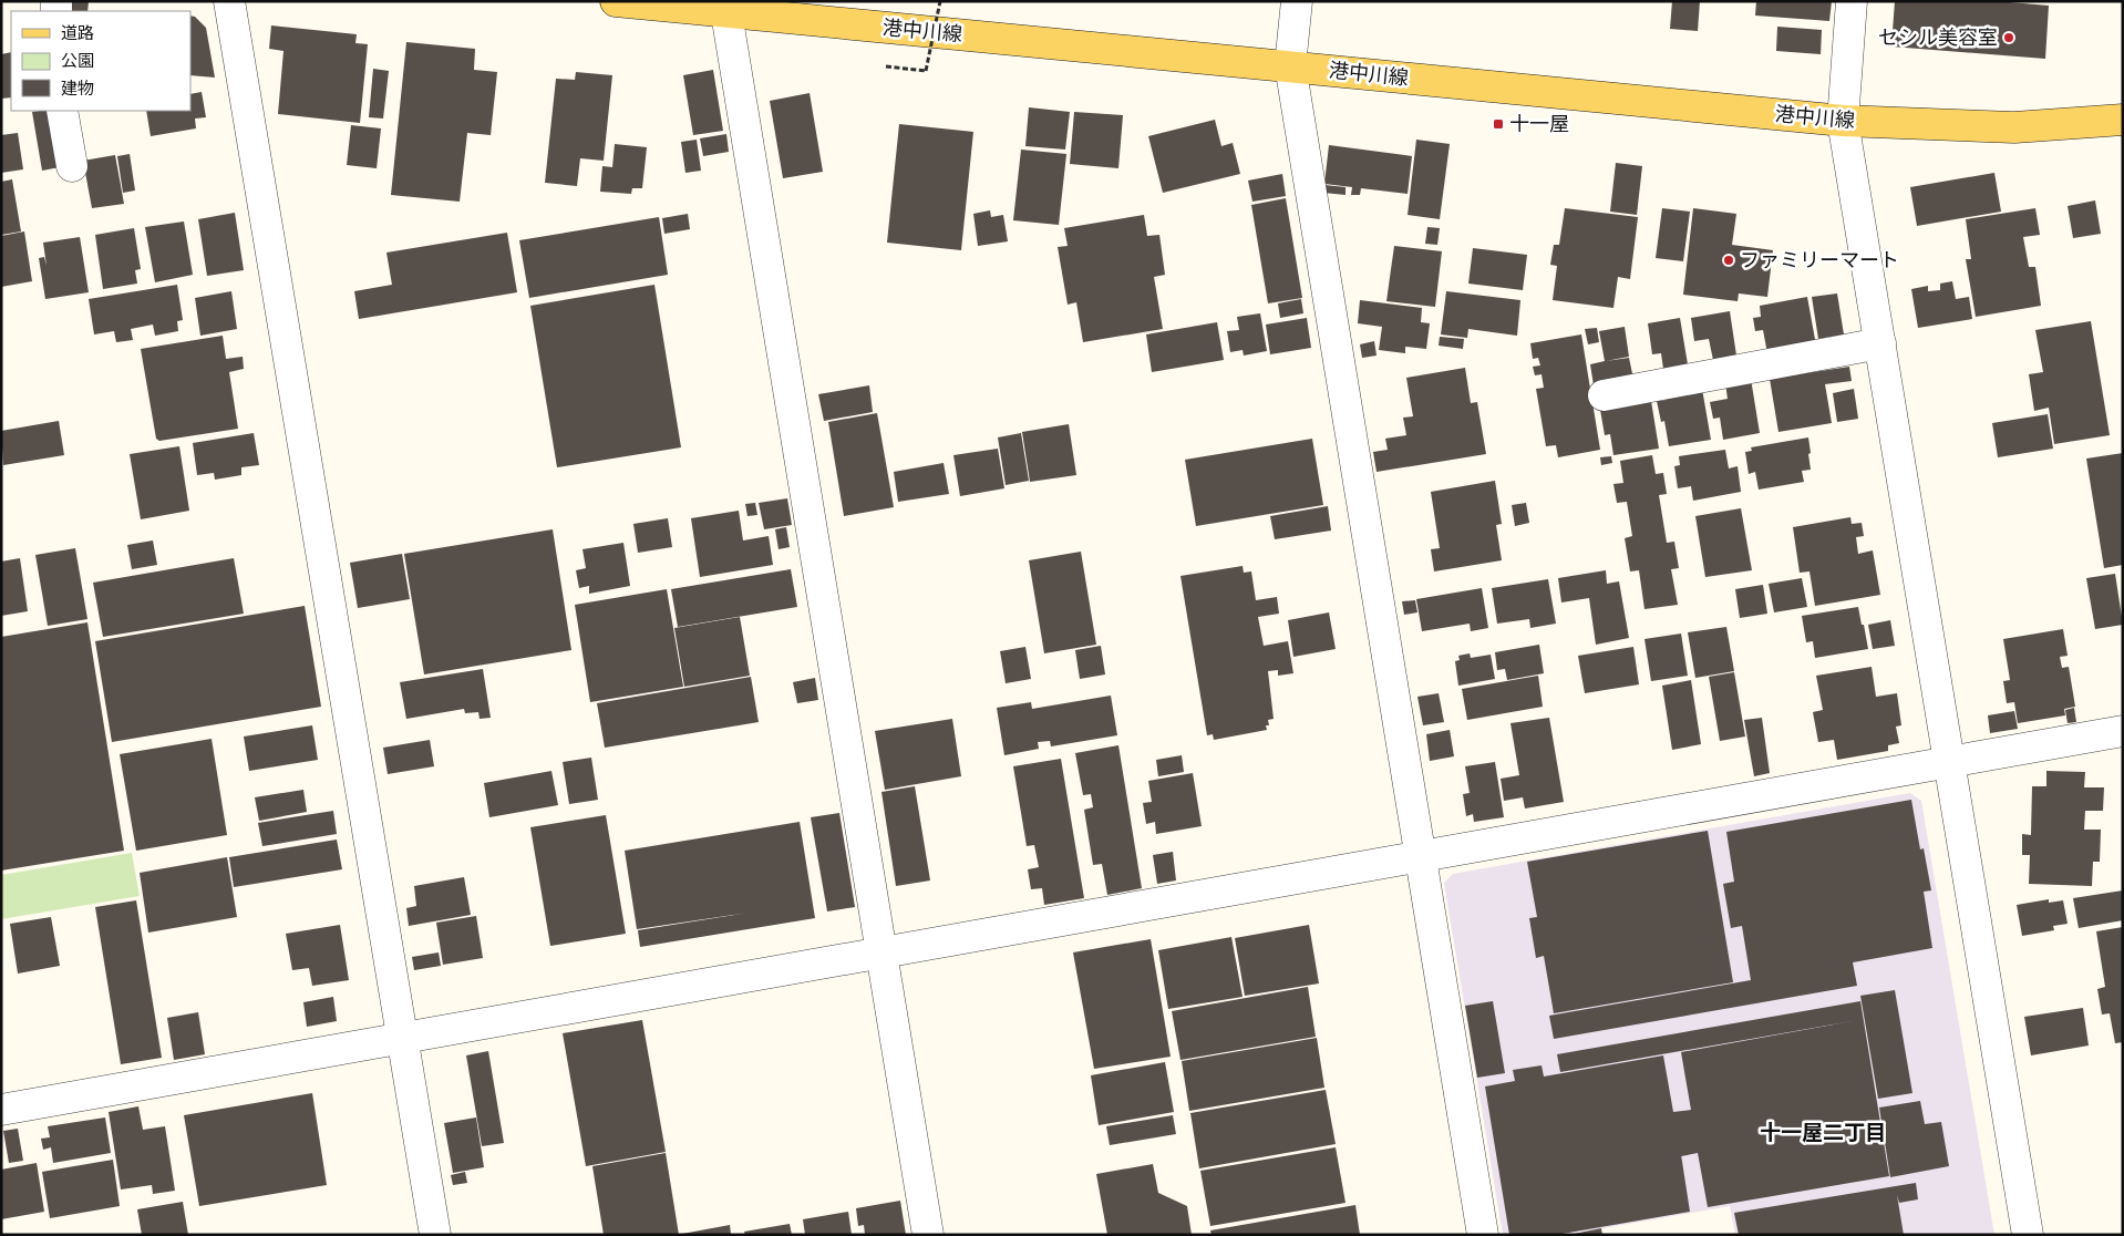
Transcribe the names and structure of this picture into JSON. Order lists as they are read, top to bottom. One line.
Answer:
{"streets":{"main road":["港中川線"]},"districts":["十一屋二丁目"],"places":{"other":["セシル美容室","ファミリーマート"],"transit":["十一屋"]},"legend":["道路","公園","建物"]}
